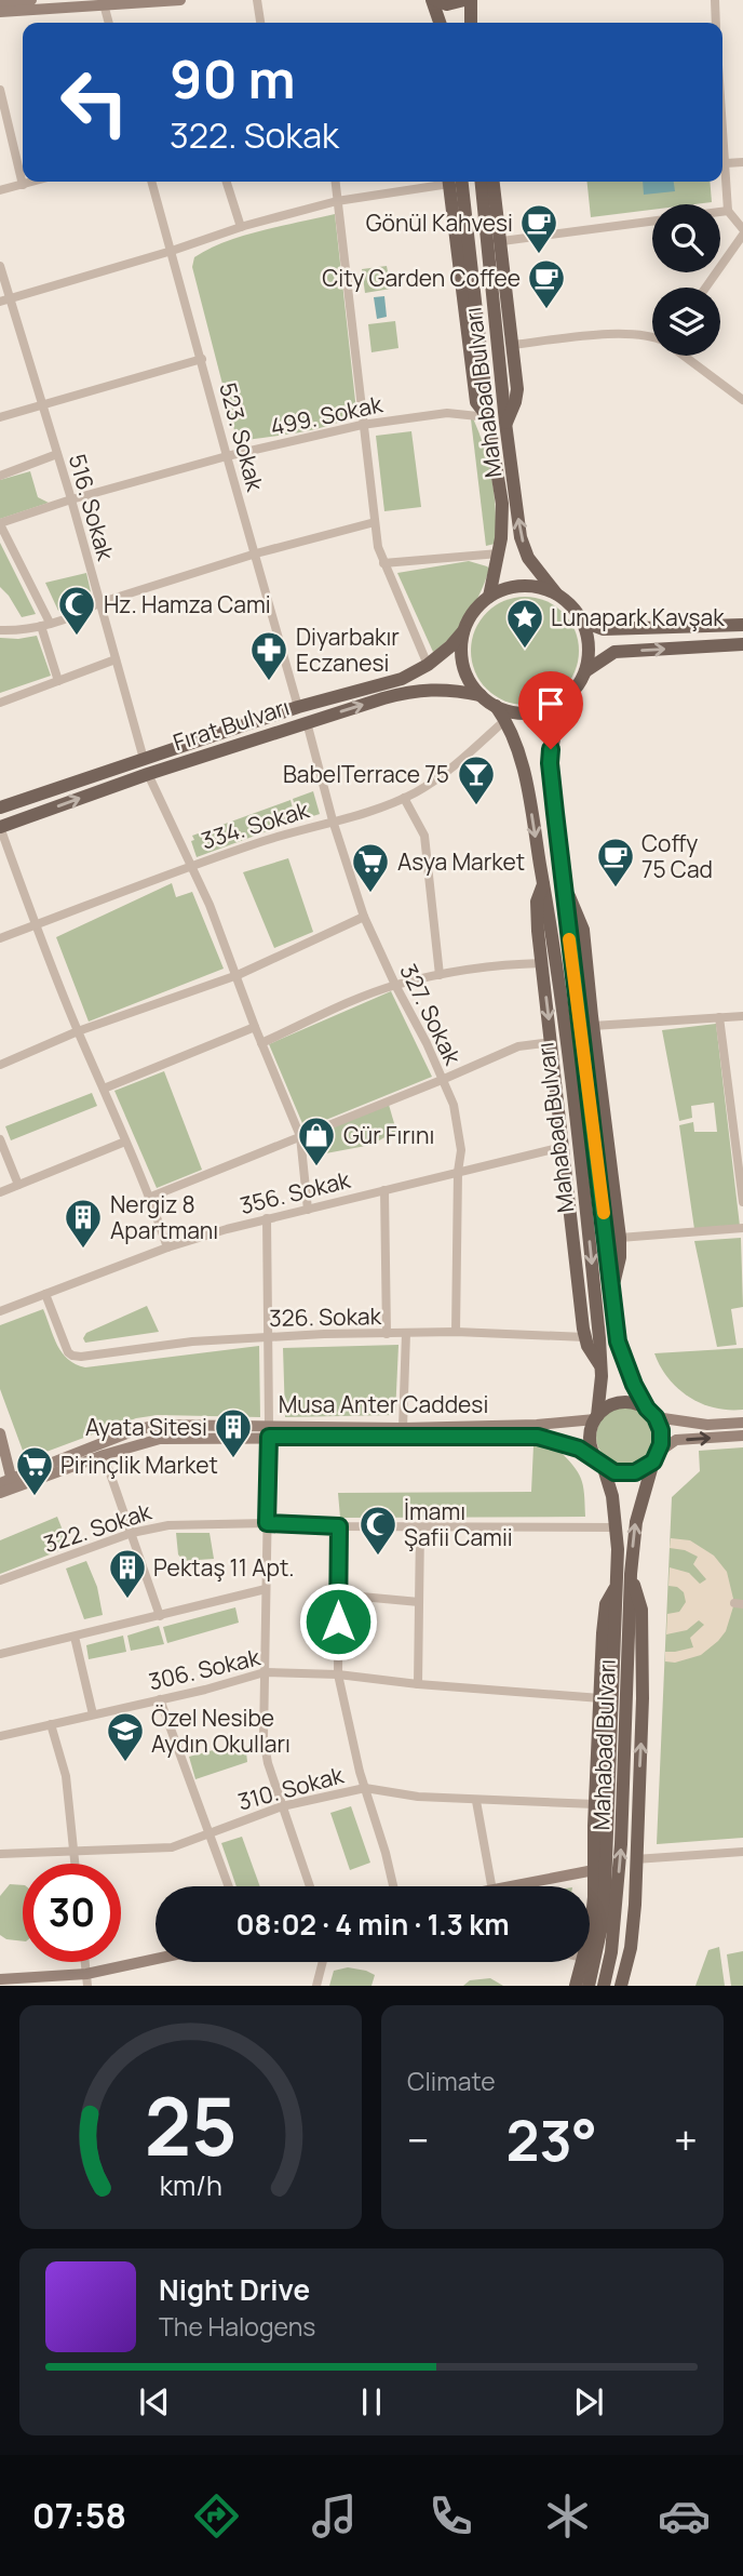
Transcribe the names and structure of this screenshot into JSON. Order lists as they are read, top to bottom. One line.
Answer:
{"streets":{"main road":["Mahabad Bulvarı","Fırat Bulvarı","Musa Anter Caddesi"],"street":["499. Sokak","523. Sokak","516. Sokak","334. Sokak","327. Sokak","356. Sokak","326. Sokak","322. Sokak","306. Sokak","310. Sokak"]},"crossings":[["Mahabad Bulvarı","499. Sokak"],["Mahabad Bulvarı","Fırat Bulvarı"],["Mahabad Bulvarı","334. Sokak"],["Mahabad Bulvarı","Musa Anter Caddesi"],["Mahabad Bulvarı","322. Sokak"],["499. Sokak","523. Sokak"],["499. Sokak","516. Sokak"],["523. Sokak","Fırat Bulvarı"],["516. Sokak","Fırat Bulvarı"],["Fırat Bulvarı","327. Sokak"],["334. Sokak","327. Sokak"],["327. Sokak","356. Sokak"],["327. Sokak","326. Sokak"],["356. Sokak","326. Sokak"]],"places":{"cafe":["Gönül Kahvesi","City Garden Coffee","Coffy 75 Cad"],"mosque":["Hz. Hamza Cami","İmamı Şafii Camii"],"place":["Lunapark Kavşak"],"pharmacy":["Diyarbakır Eczanesi"],"bar":["BabelTerrace 75"],"supermarket":["Asya Market","Pirinçlik Market"],"shop":["Gür Fırını"],"building":["Nergiz 8 Apartmanı","Ayata Sitesi","Pektaş 11 Apt."],"school or university":["Özel Nesibe Aydın Okulları"]},"page":{"turn":["90 m","322. Sokak"],"limit":"30","trip":"08:02 · 4 min · 1.3 km","tile":"Climate","heat":["−","23°","+"],"song":["Night Drive","The Halogens"],"tabs":"07:58","gauge":["25","km/h"]}}
